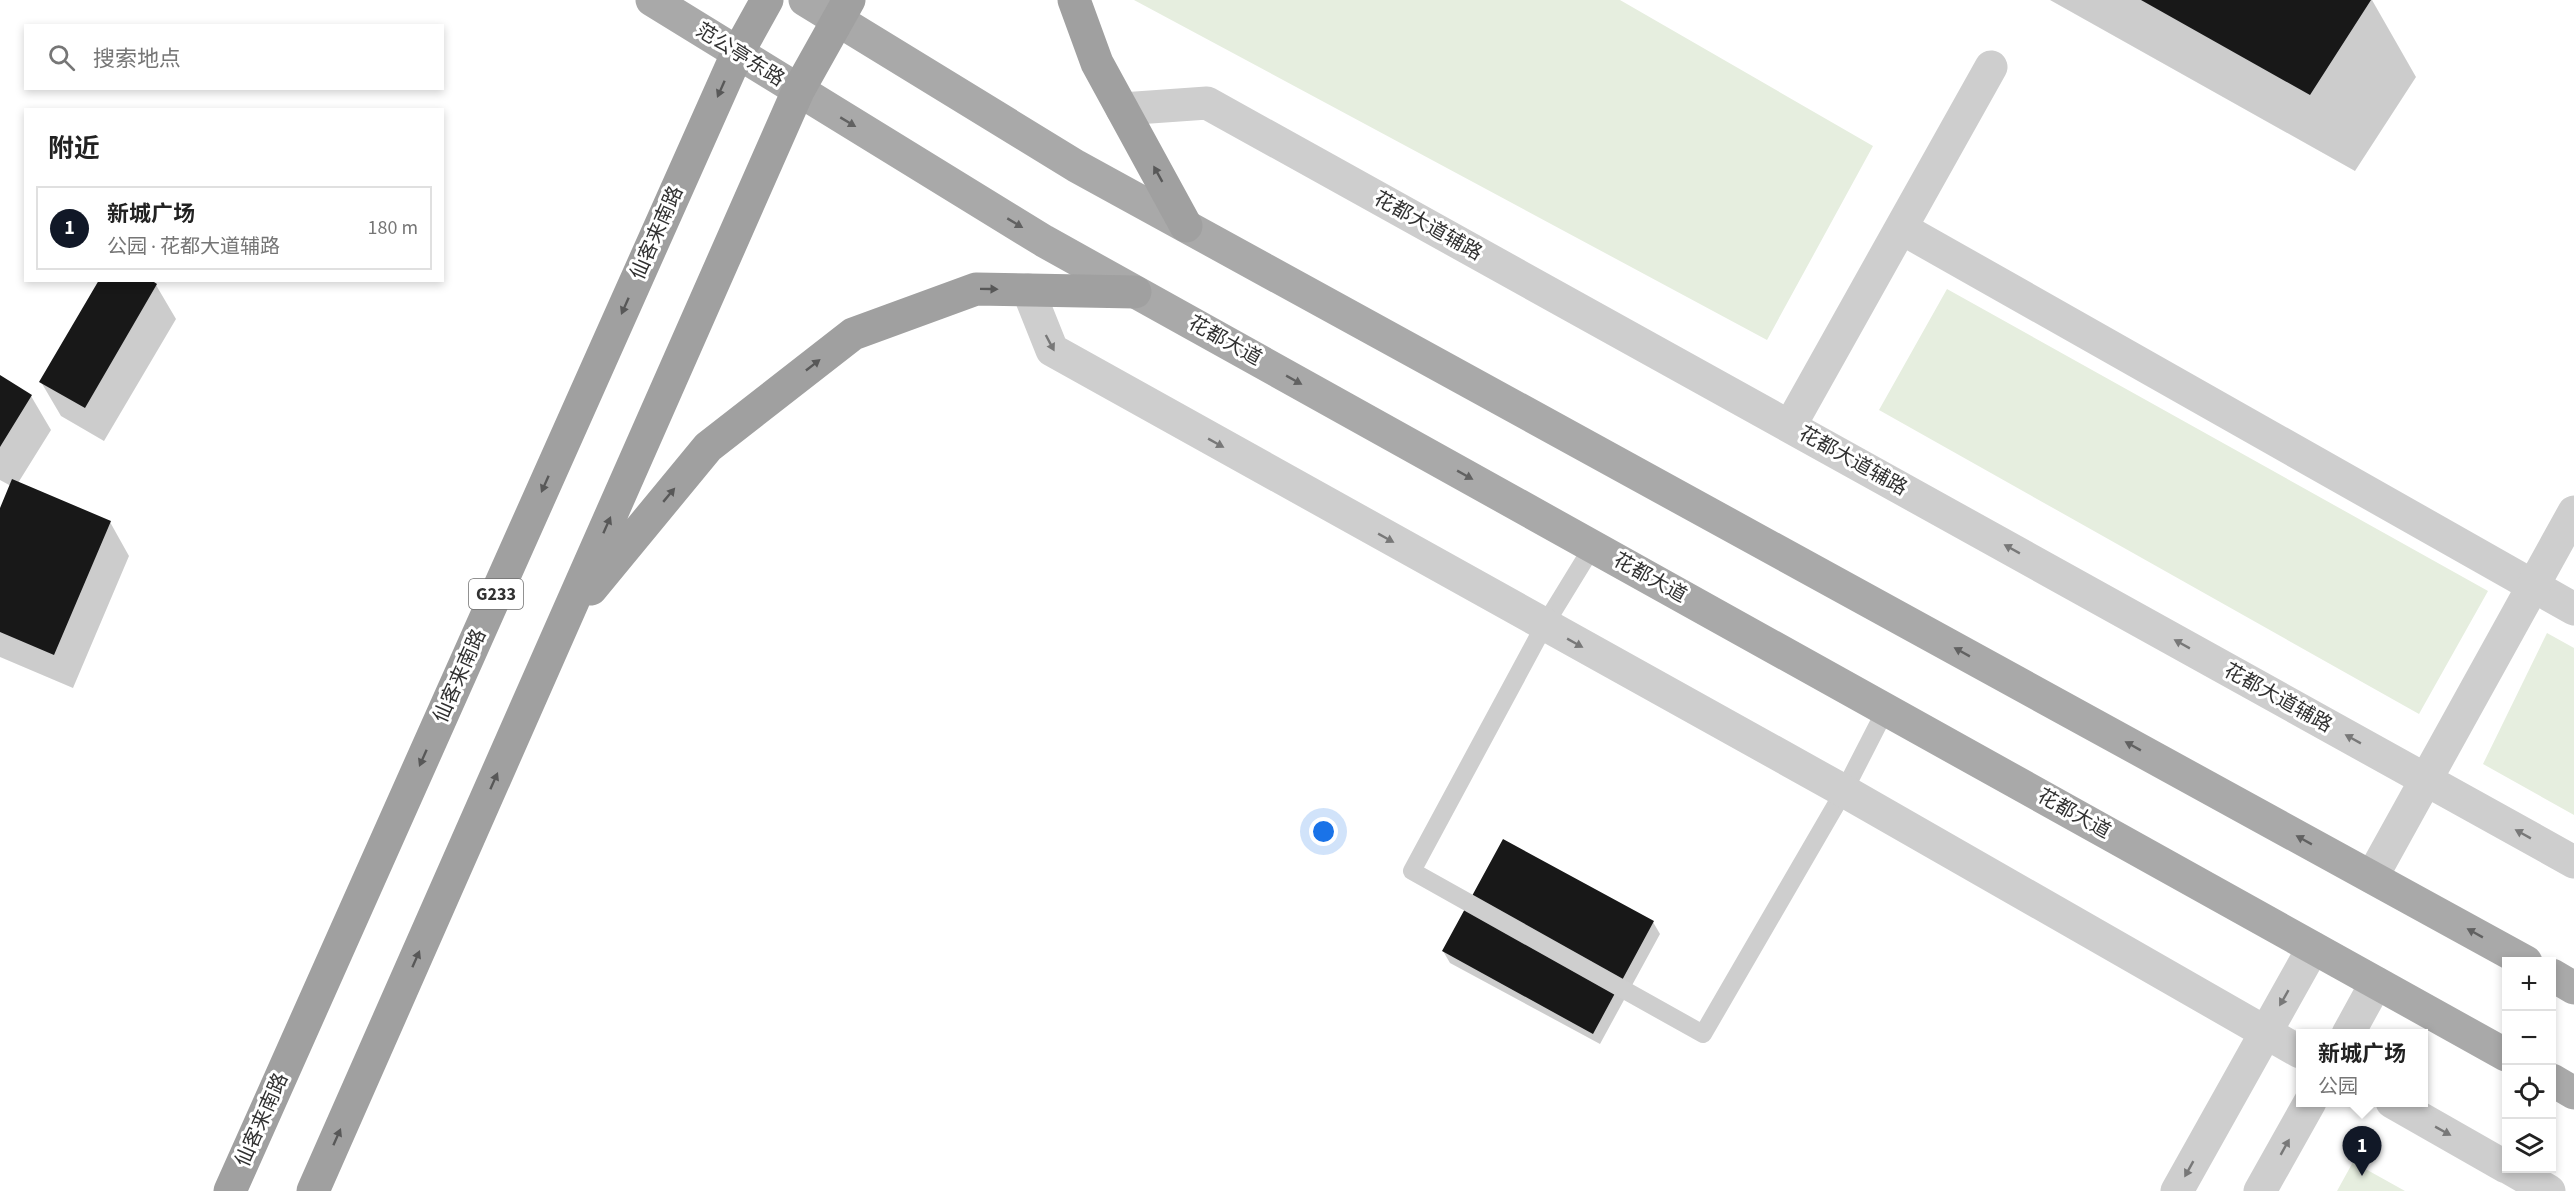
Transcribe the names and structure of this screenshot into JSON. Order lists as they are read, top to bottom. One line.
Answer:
{"streets":{"highway":["仙客来南路","G233"],"main road":["范公亭东路","花都大道"],"street":["花都大道辅路"]},"crossings":[["范公亭东路","仙客来南路"],["范公亭东路","花都大道"]],"page":{"search":"搜索地点","heading":"附近","list":[{"mark":"1","name":"新城广场","note":"公园 · 花都大道辅路","value":"180 m"}],"map_buttons":["+","−"],"popup":["新城广场","公园"],"pins":"1"}}
